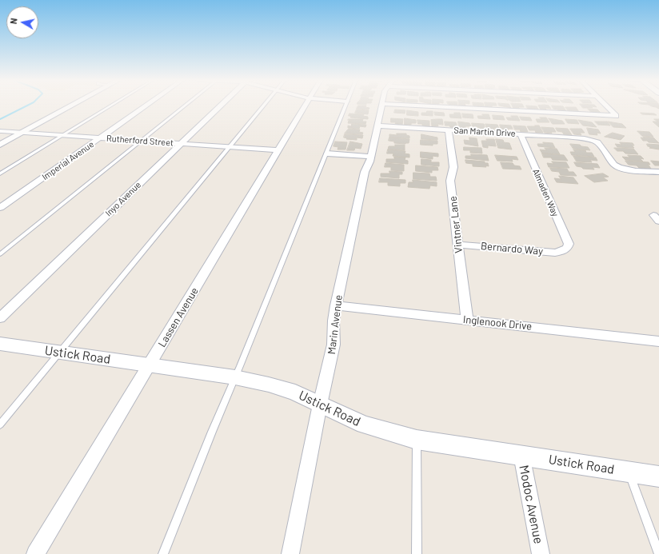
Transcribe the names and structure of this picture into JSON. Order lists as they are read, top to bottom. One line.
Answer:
{"streets":{"street":["San Martin Drive","Rutherford Street","Imperial Avenue","Almaden Way","Inyo Avenue","Vintner Lane","Bernardo Way","Lassen Avenue","Inglenook Drive","Marin Avenue","Ustick Road","Modoc Avenue"]},"crossings":[["San Martin Drive","Almaden Way"],["San Martin Drive","Vintner Lane"],["San Martin Drive","Marin Avenue"],["Rutherford Street","Imperial Avenue"],["Rutherford Street","Inyo Avenue"],["Rutherford Street","Lassen Avenue"],["Almaden Way","Bernardo Way"],["Vintner Lane","Bernardo Way"],["Vintner Lane","Inglenook Drive"],["Lassen Avenue","Ustick Road"],["Inglenook Drive","Marin Avenue"],["Marin Avenue","Ustick Road"],["Ustick Road","Modoc Avenue"]],"north":"left"}
